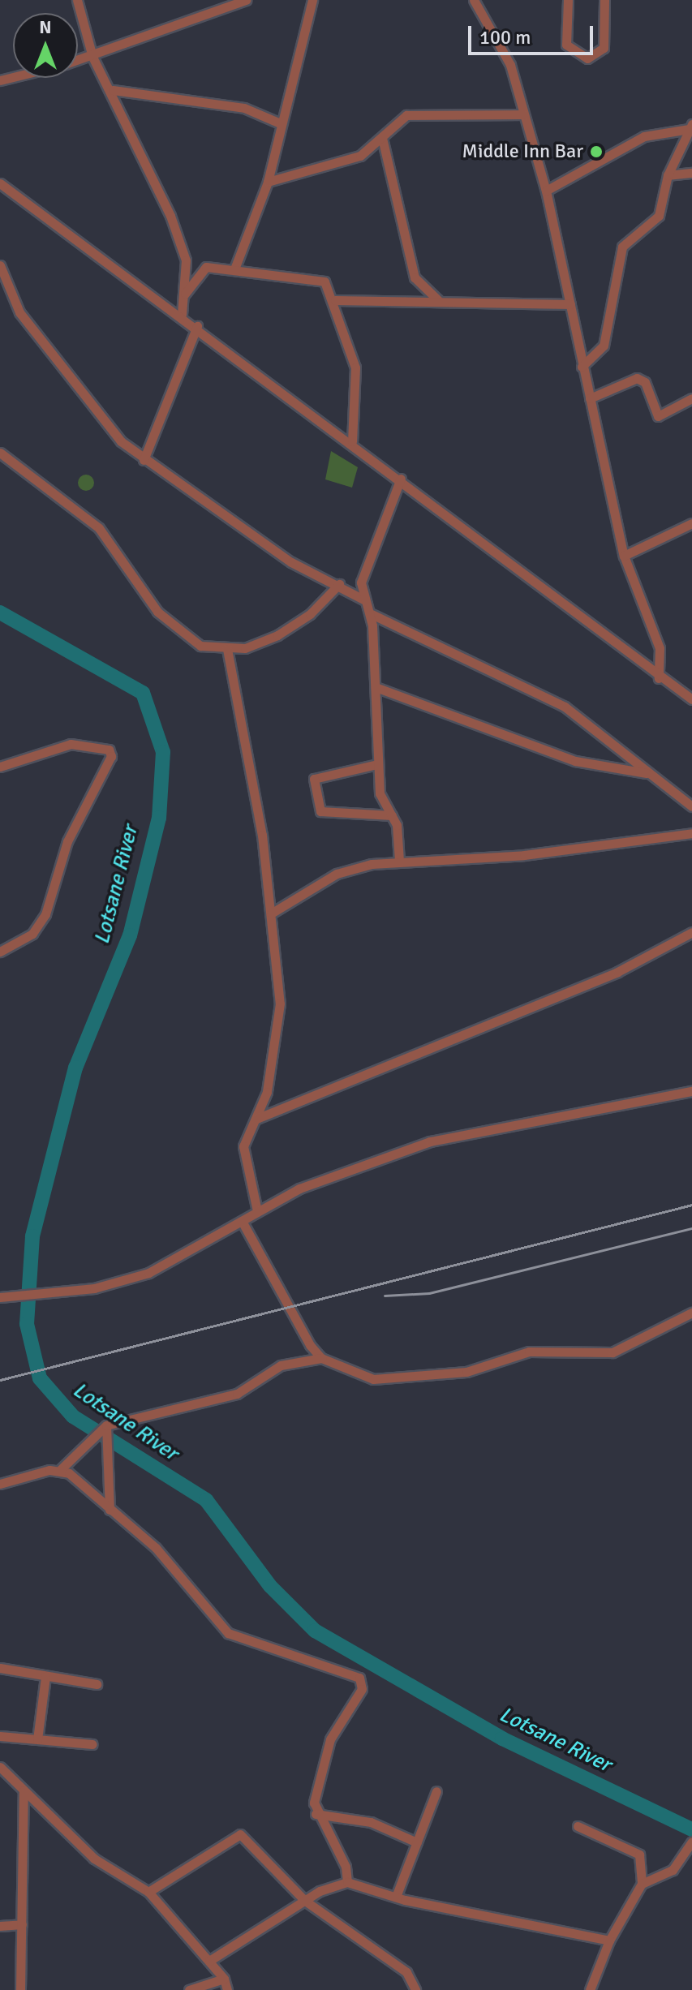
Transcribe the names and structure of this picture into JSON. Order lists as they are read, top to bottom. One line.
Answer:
{"water":["Lotsane River"],"places":["Middle Inn Bar"],"scale_bar":"100 m","north":"top"}
